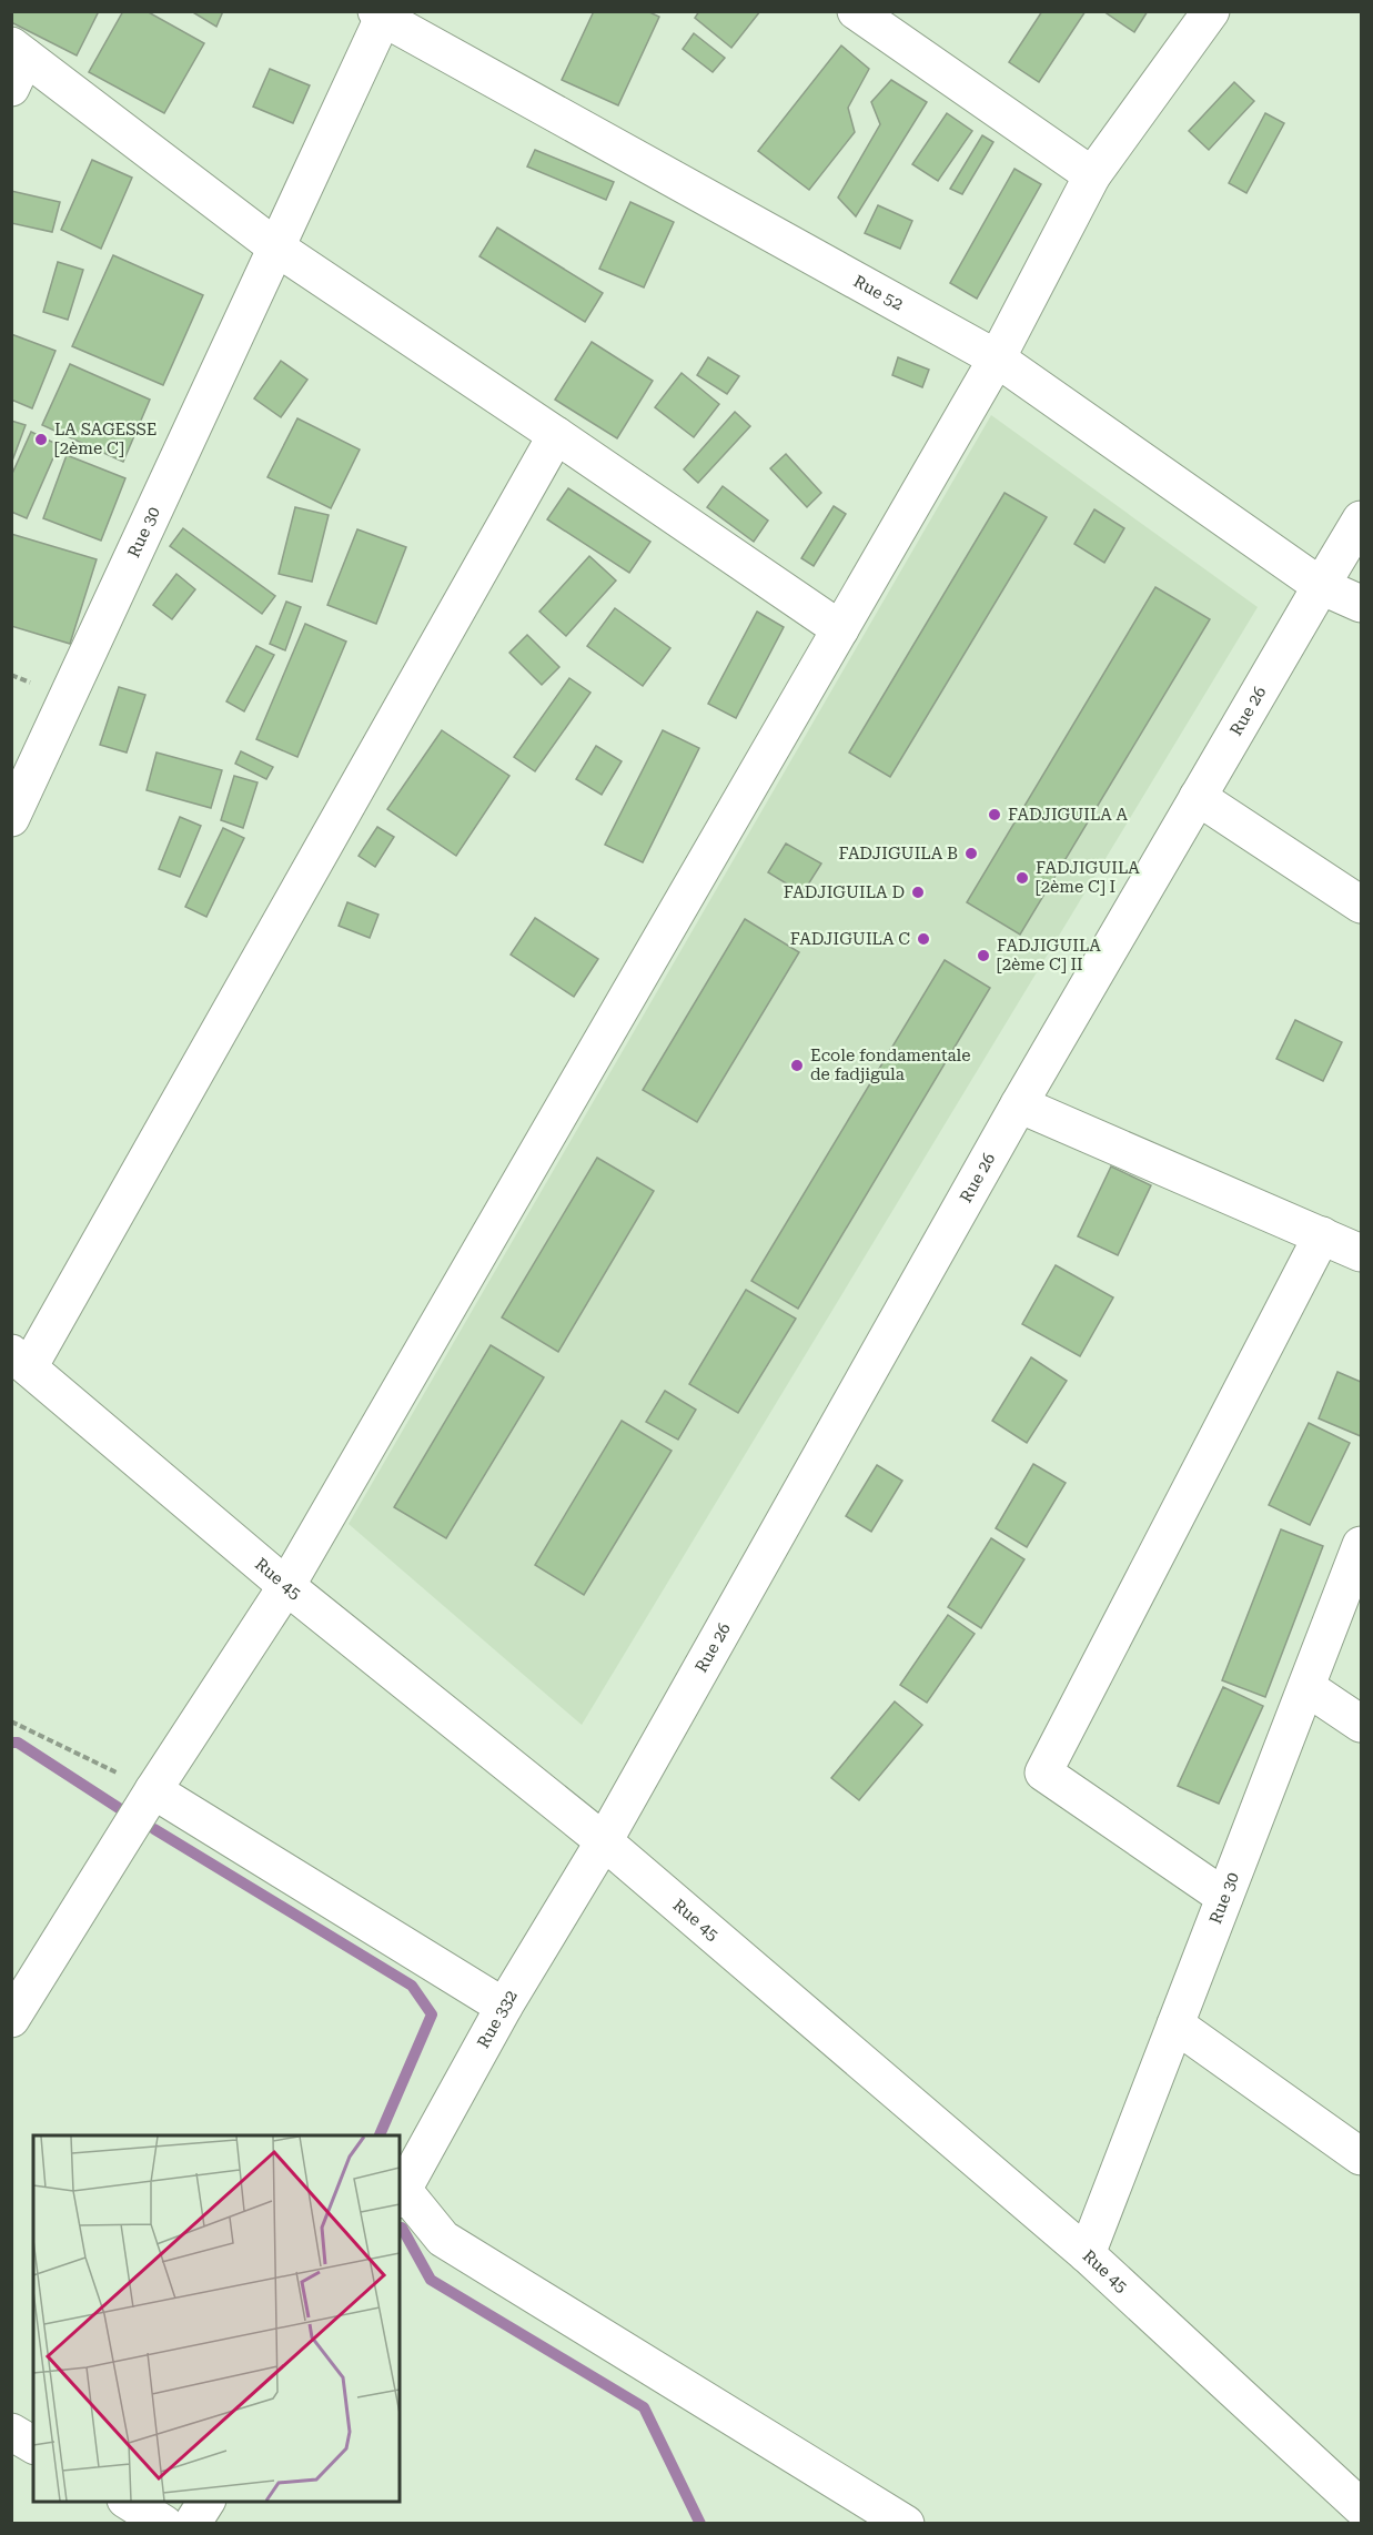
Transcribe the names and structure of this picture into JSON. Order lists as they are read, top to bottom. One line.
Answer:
{"streets":{"street":["Rue 52","Rue 30","Rue 26","Rue 45","Rue 332"]},"crossings":[["Rue 52","Rue 30"],["Rue 52","Rue 26"],["Rue 30","Rue 45"],["Rue 26","Rue 45"],["Rue 26","Rue 332"],["Rue 45","Rue 332"]],"places":["LA SAGESSE [2ème C]","FADJIGUILA A","FADJIGUILA B","FADJIGUILA [2ème C] I","FADJIGUILA D","FADJIGUILA C","FADJIGUILA [2ème C] II","Ecole fondamentale de fadjigula"]}
